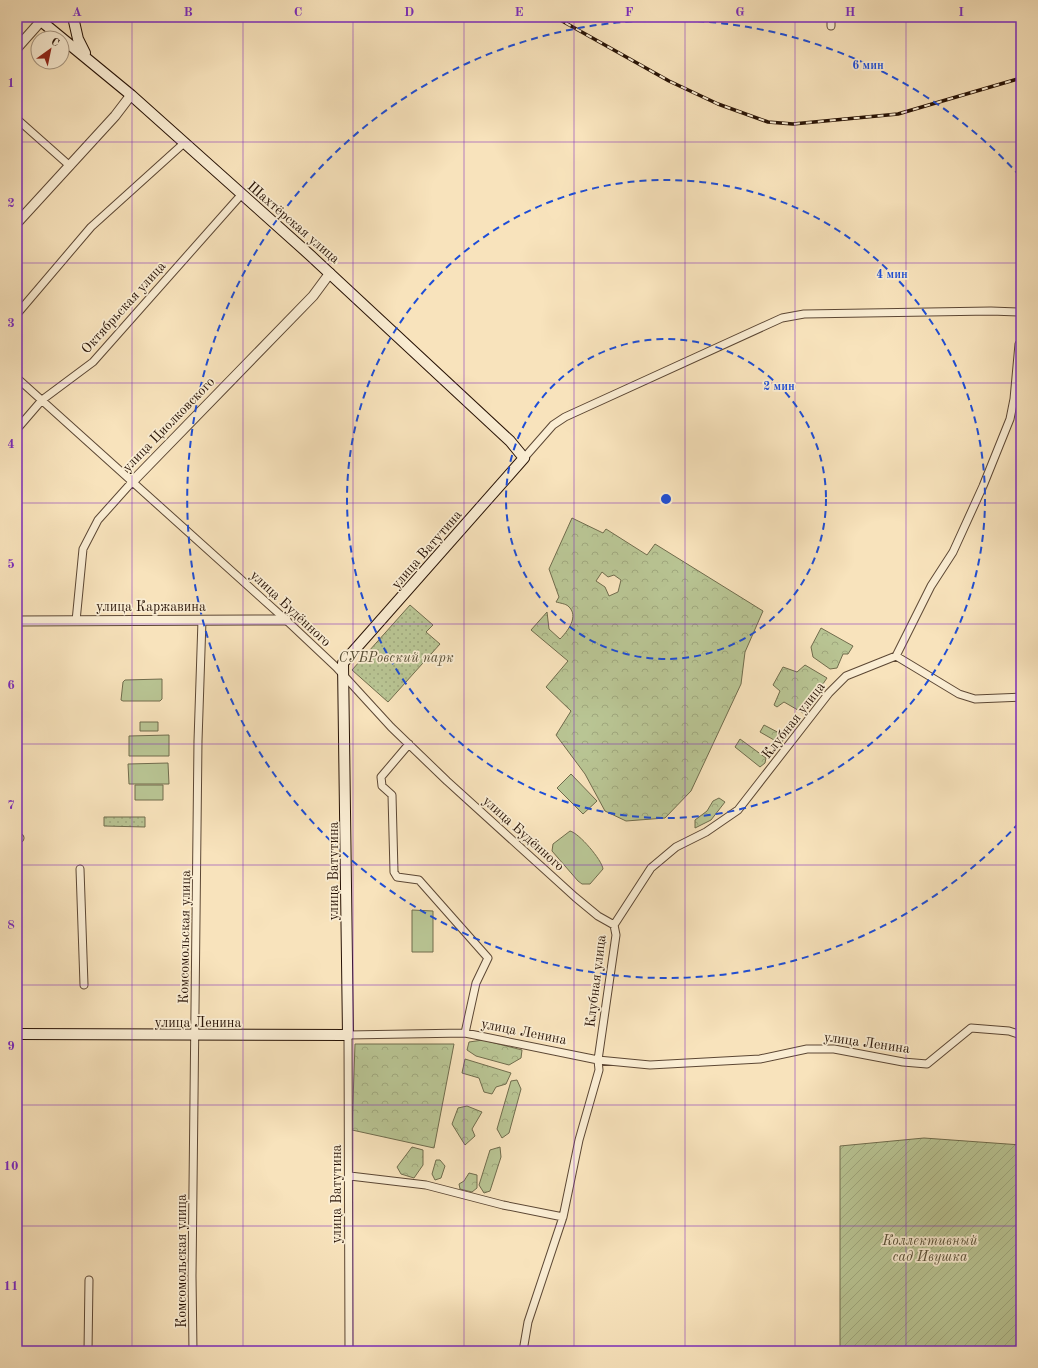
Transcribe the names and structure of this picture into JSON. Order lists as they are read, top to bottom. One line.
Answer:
{"streets":{"main road":["Шахтёрская улица","улица Ватутина","улица Ленина"],"street":["Октябрьская улица","улица Циолковского","улица Каржавина","улица Будённого","Клубная улица","Комсомольская улица"]},"crossings":[["Шахтёрская улица","Октябрьская улица"],["Шахтёрская улица","улица Циолковского"],["Шахтёрская улица","улица Ватутина"],["Октябрьская улица","улица Будённого"],["улица Циолковского","улица Каржавина"],["улица Циолковского","улица Будённого"],["улица Ватутина","улица Будённого"],["улица Ватутина","улица Ленина"],["улица Каржавина","улица Будённого"],["улица Каржавина","Комсомольская улица"],["улица Будённого","Клубная улица"],["Клубная улица","улица Ленина"],["Комсомольская улица","улица Ленина"]],"parks":["СУБРовский парк","Коллективный сад Ивушка"],"north":"top right","grid":{"columns":["A","B","C","D","E","F","G","H","I"],"rows":["1","2","3","4","5","6","7","8","9","10","11"]},"rings":["6 мин","4 мин","2 мин"]}
